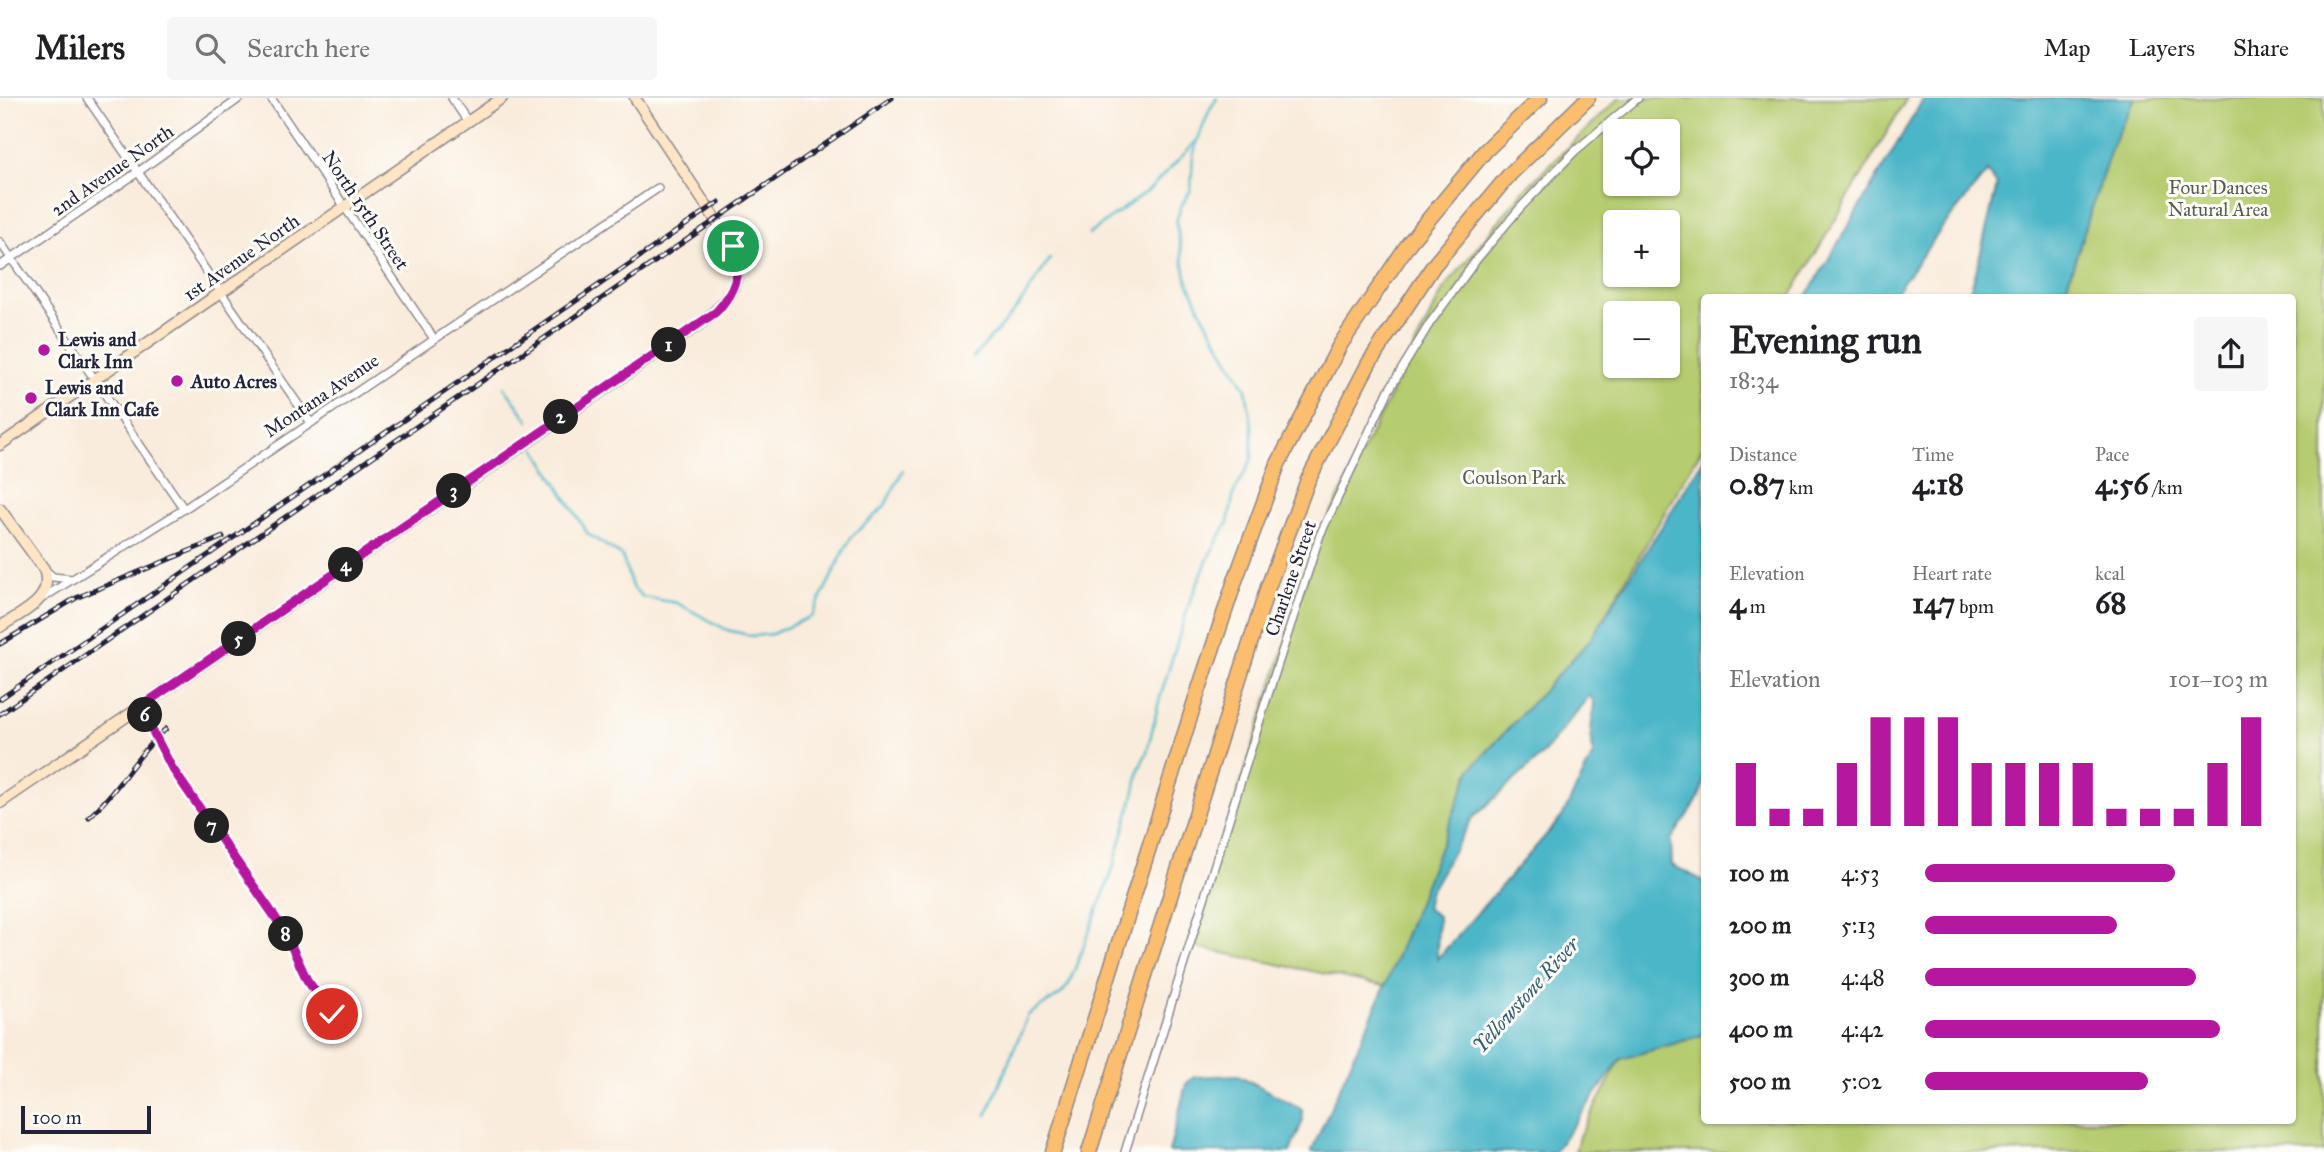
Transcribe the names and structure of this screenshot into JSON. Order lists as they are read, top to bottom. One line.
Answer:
{"streets":{"street":["2nd Avenue North","North 15th Street","1st Avenue North","Montana Avenue","Charlene Street"]},"crossings":[["North 15th Street","1st Avenue North"],["North 15th Street","Montana Avenue"]],"water":["Yellowstone River"],"parks":["Four Dances Natural Area","Coulson Park"],"places":["Lewis and Clark Inn","Auto Acres","Lewis and Clark Inn Cafe"],"scale_bar":"100 m","page":{"header":"Milers","search":"Search here","nav":["Map","Layers","Share"],"map_buttons":["+","−"],"heading":["Evening run","18:34"],"pins":["1","2","3","4","5","6","7","8"],"stats":[["Distance","0.87 km"],["Time","4:18"],["Pace","4:56 /km"],["Elevation","4 m"],["Heart rate","147 bpm"],["kcal","68"]],"chart":["Elevation","101–103 m"],"list":[{"name":"100 m","note":"4:53"},{"name":"200 m","note":"5:13"},{"name":"300 m","note":"4:48"},{"name":"400 m","note":"4:42"},{"name":"500 m","note":"5:02"}],"scale":"100 m"}}
